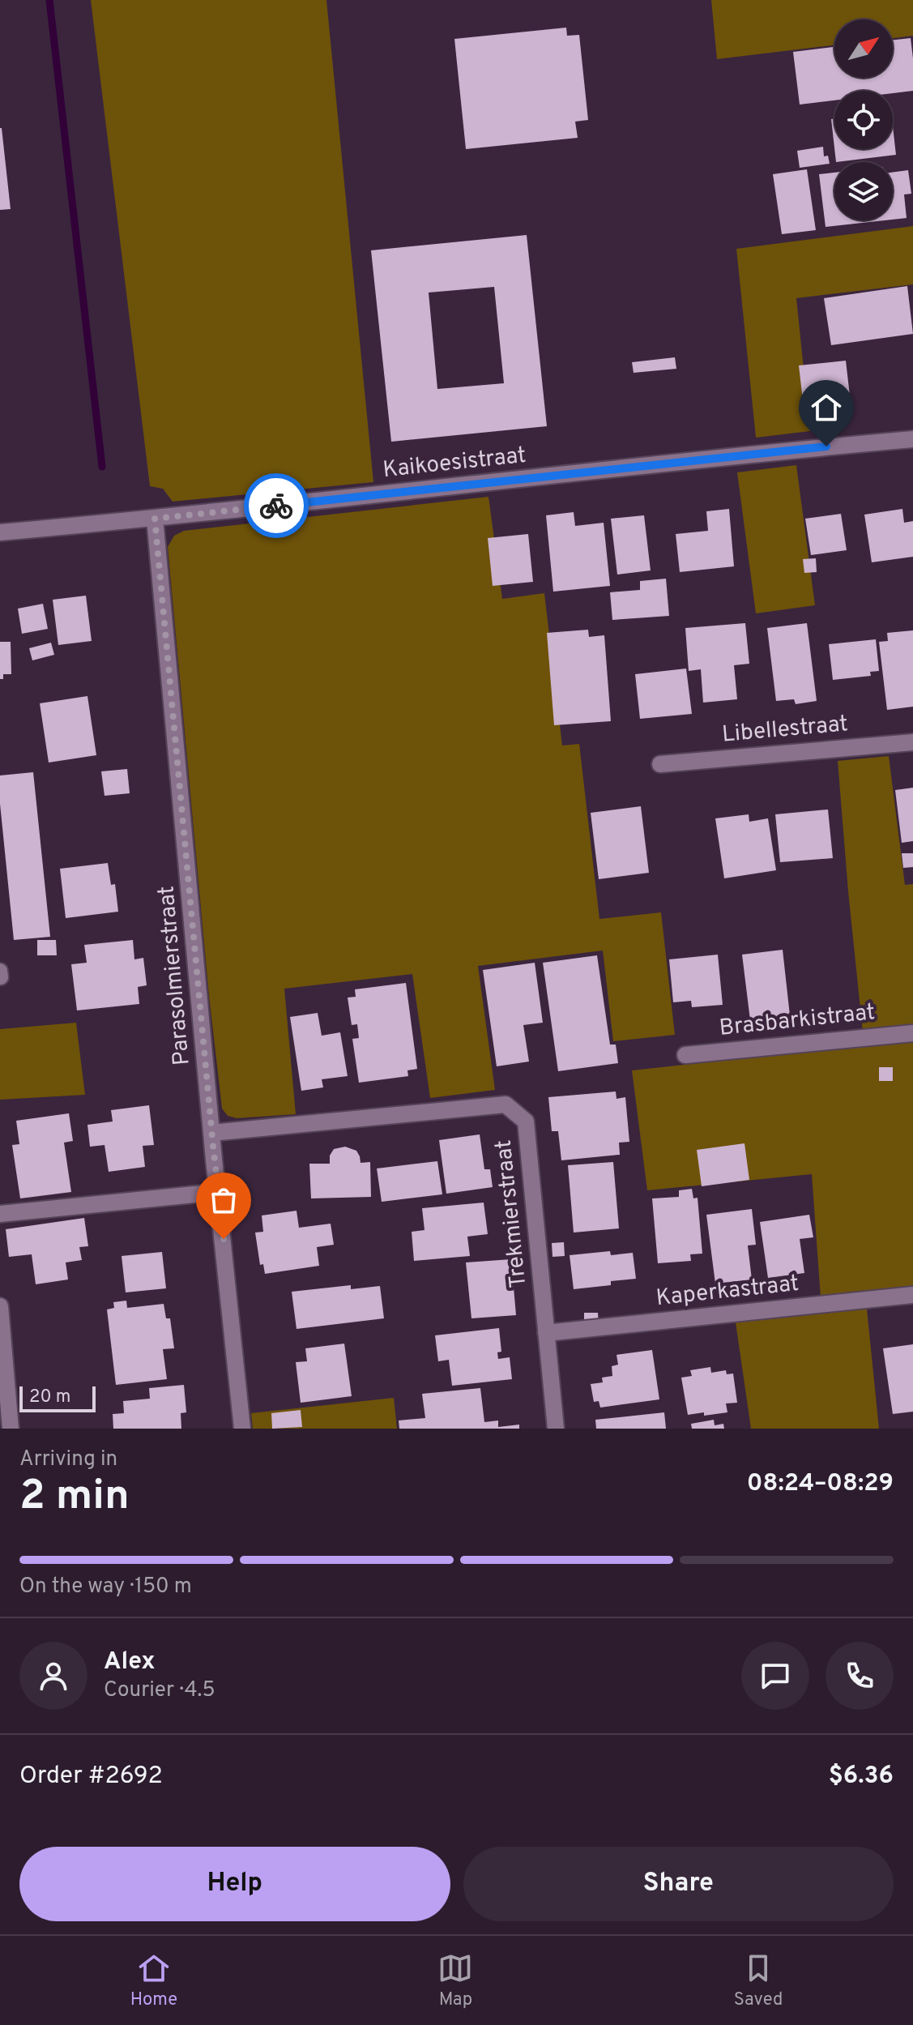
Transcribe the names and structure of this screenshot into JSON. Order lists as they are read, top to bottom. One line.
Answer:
{"streets":{"street":["Kaikoesistraat","Libellestraat","Parasolmierstraat","Brasbarkistraat","Trekmierstraat","Kaperkastraat"]},"crossings":[["Kaikoesistraat","Parasolmierstraat"],["Parasolmierstraat","Trekmierstraat"],["Trekmierstraat","Kaperkastraat"]],"scale_bar":"20 m","north":"top right","page":{"scale":"20 m","heading":["2 min","Arriving in","08:24–08:29"],"panel":["Alex","Courier · 4.5","Order #2692","$6.36"],"bar":"On the way · 150 m","buttons":["Help","Share"],"tabs":["Home","Map","Saved"]}}
